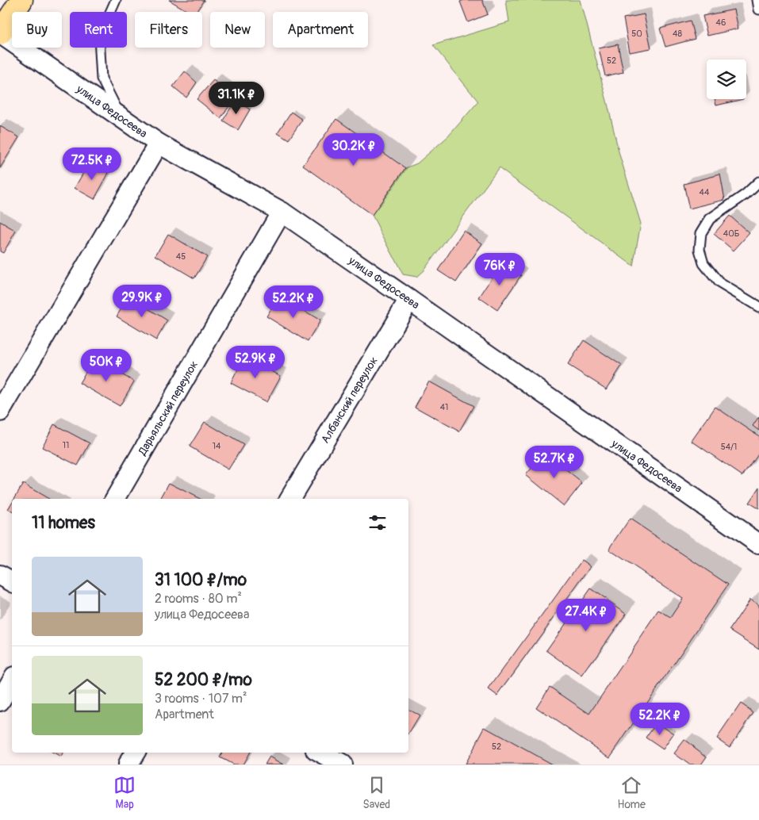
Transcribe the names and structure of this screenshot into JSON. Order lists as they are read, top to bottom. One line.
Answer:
{"streets":{"street":["улица Федосеева","Албанский переулок","Дарьяльский переулок"]},"crossings":[["улица Федосеева","Албанский переулок"],["улица Федосеева","Дарьяльский переулок"]],"house_numbers":["46","50","48","52","44","40Б","45","41","11","14","54/1","52"],"page":{"chip":["Buy","Rent","Filters","New","Apartment"],"price":["31.1K ₽","30.2K ₽","72.5K ₽","76K ₽","29.9K ₽","52.2K ₽","52.9K ₽","50K ₽","52.7K ₽","27.4K ₽","52.2K ₽"],"heading":"11 homes","list":[{"name":"31 100 ₽/mo","note":"2 rooms · 80 m² · улица Федосеева"},{"name":"52 200 ₽/mo","note":"3 rooms · 107 m² · Apartment"}],"tabs":["Map","Saved","Home"]}}
